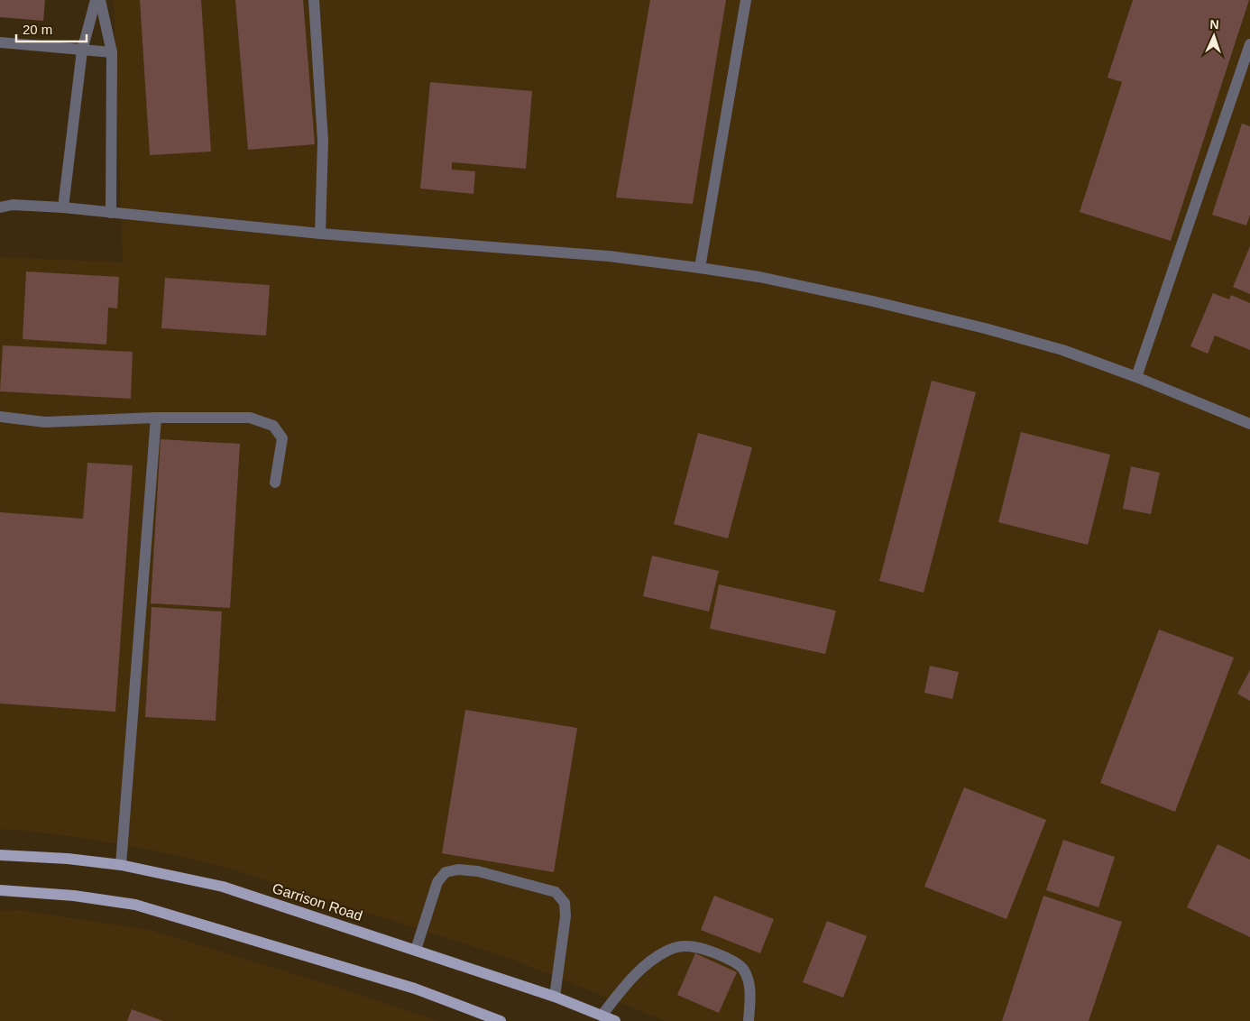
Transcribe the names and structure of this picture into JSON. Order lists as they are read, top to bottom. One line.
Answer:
{"streets":{"main road":["Garrison Road"]},"scale_bar":"20 m","north":"top"}
